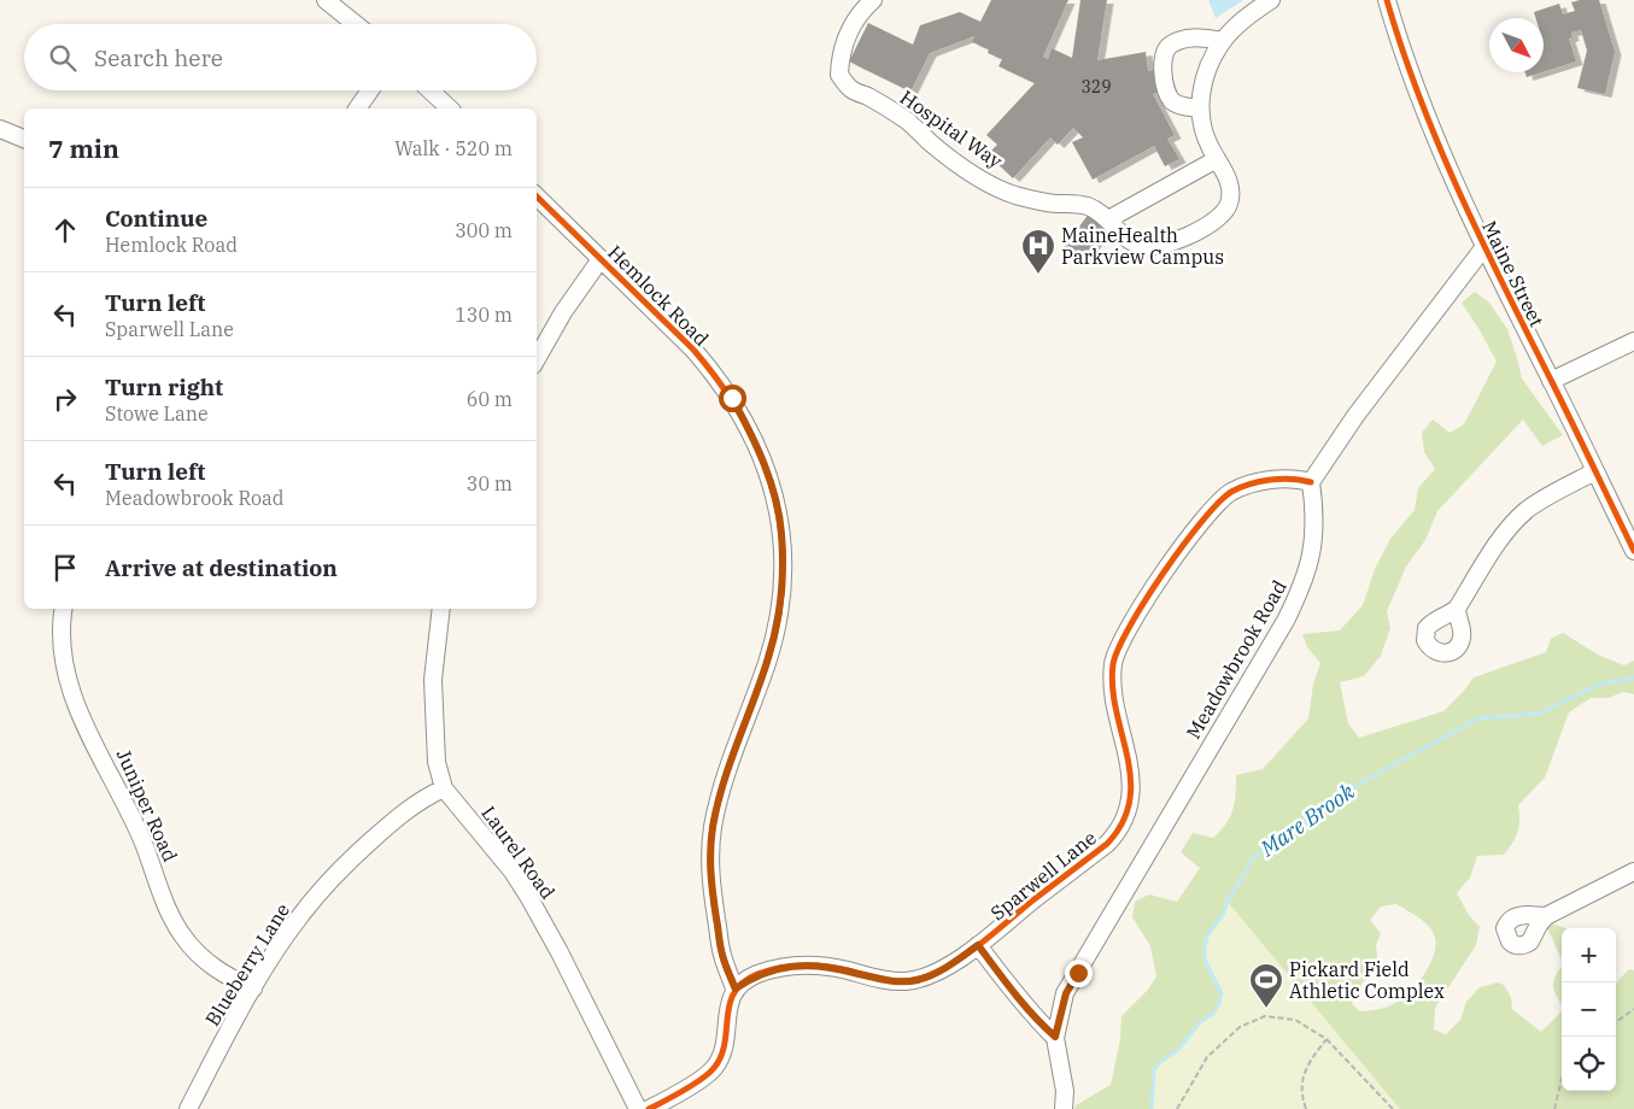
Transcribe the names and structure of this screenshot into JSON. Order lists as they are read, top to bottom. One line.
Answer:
{"streets":{"street":["Hospital Way","Maine Street","Hemlock Road","Meadowbrook Road","Juniper Road","Laurel Road","Sparwell Lane","Blueberry Lane"]},"crossings":[["Hemlock Road","Sparwell Lane"],["Meadowbrook Road","Sparwell Lane"],["Juniper Road","Blueberry Lane"],["Laurel Road","Blueberry Lane"]],"water":["Mare Brook"],"places":{"hospital":["MaineHealth Parkview Campus"],"sports":["Pickard Field Athletic Complex"]},"house_numbers":["329"],"north":"bottom right","page":{"search":"Search here","heading":["7 min","Walk · 520 m"],"list":[["Continue","Hemlock Road","300 m"],["Turn left","Sparwell Lane","130 m"],["Turn right","Stowe Lane","60 m"],["Turn left","Meadowbrook Road","30 m"],"Arrive at destination"],"map_buttons":["+","−"]}}
